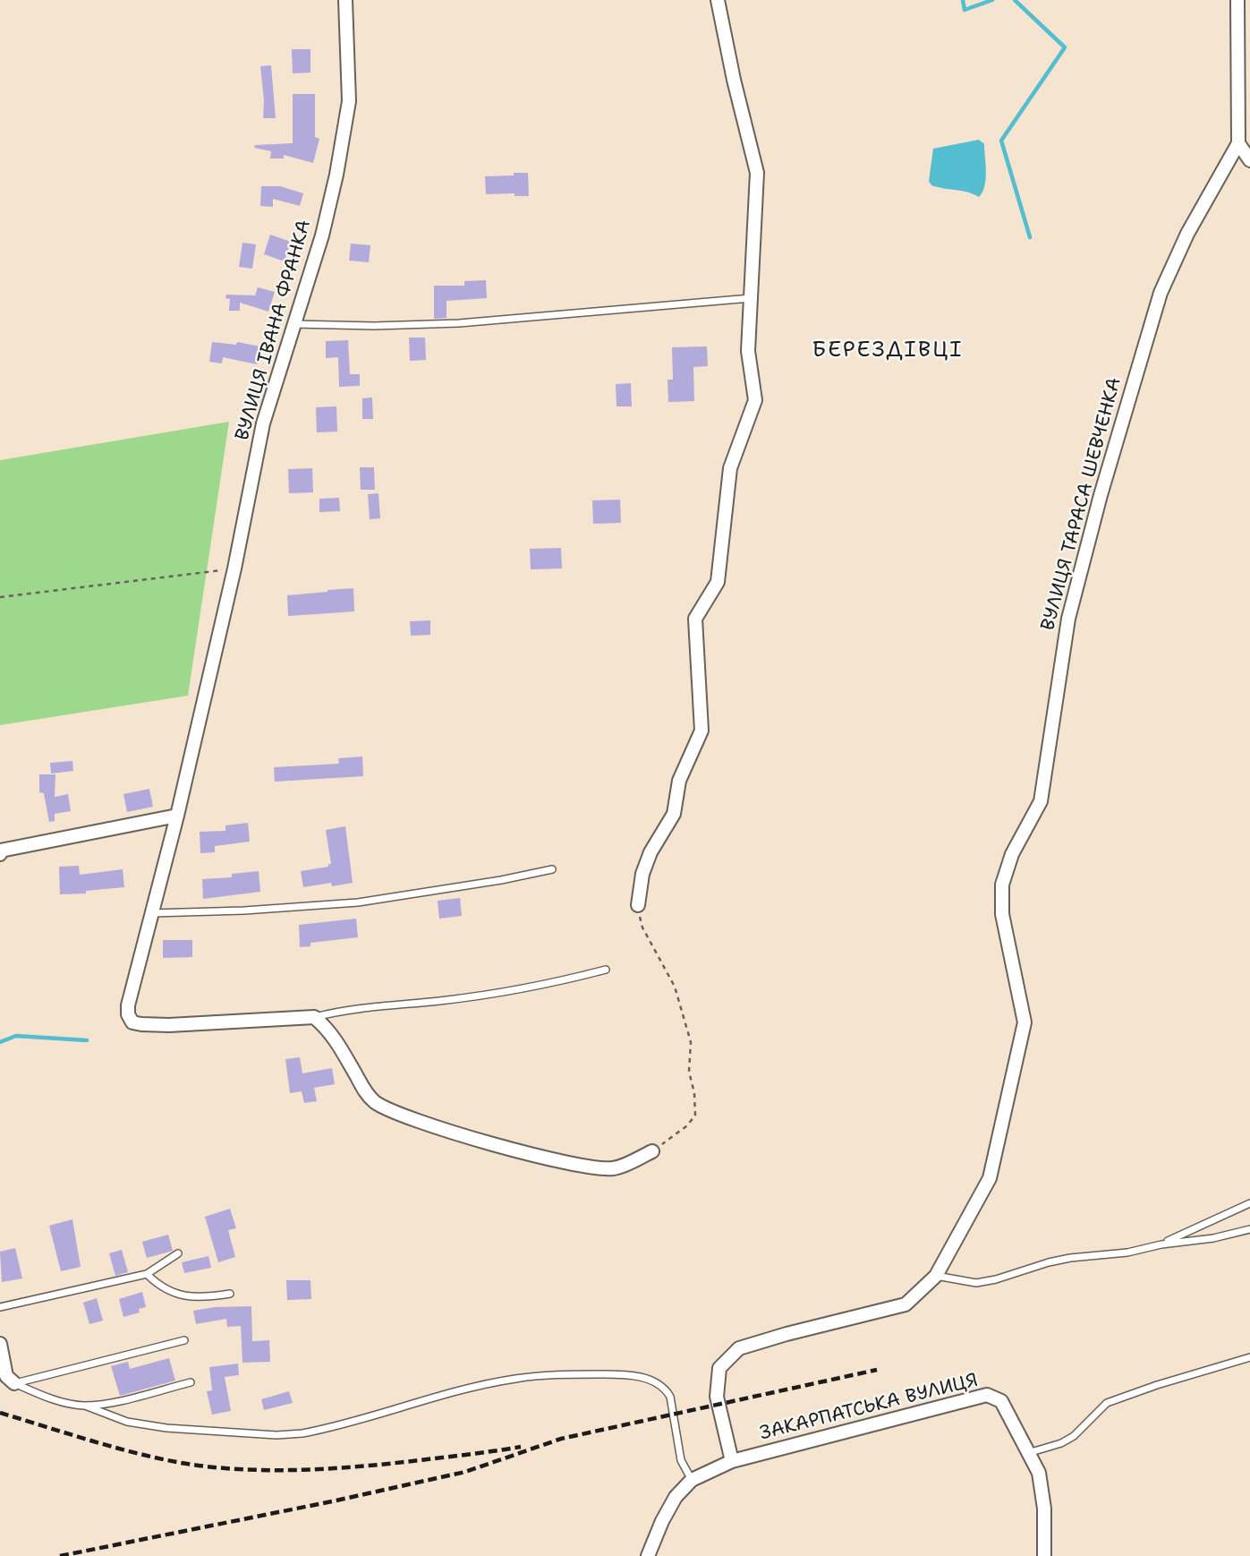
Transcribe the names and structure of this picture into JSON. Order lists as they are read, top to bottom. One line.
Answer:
{"streets":{"street":["ВУЛИЦЯ ІВАНА ФРАНКА","ВУЛИЦЯ ТАРАСА ШЕВЧЕНКА","ЗАКАРПАТСЬКА ВУЛИЦЯ"]},"crossings":[["ВУЛИЦЯ ТАРАСА ШЕВЧЕНКА","ЗАКАРПАТСЬКА ВУЛИЦЯ"]],"districts":["БЕРЕЗДІВЦІ"]}
